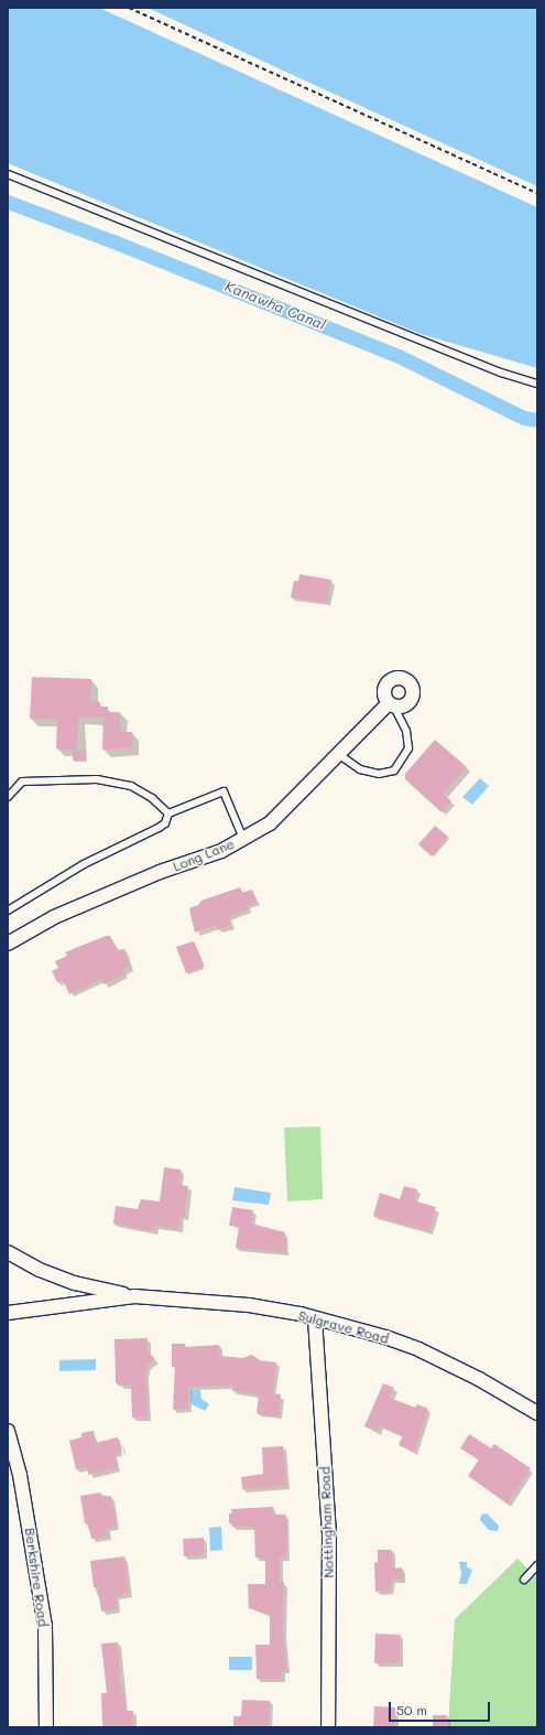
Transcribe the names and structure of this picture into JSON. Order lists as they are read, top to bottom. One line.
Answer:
{"streets":{"street":["Long Lane","Sulgrave Road","Nottingham Road","Berkshire Road"]},"crossings":[["Sulgrave Road","Nottingham Road"]],"water":["Kanawha Canal"],"scale_bar":"50 m"}
